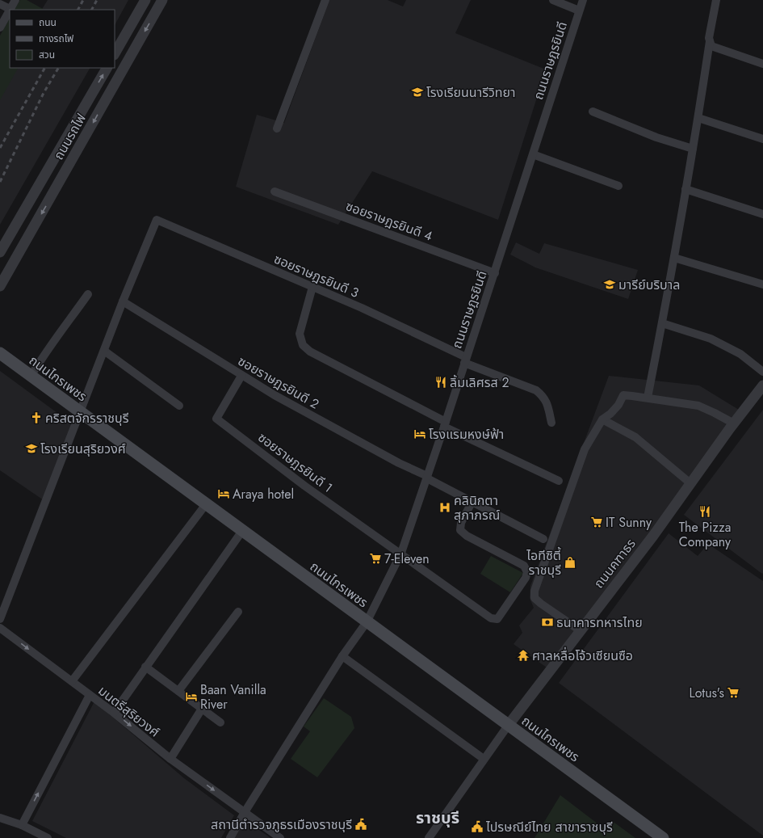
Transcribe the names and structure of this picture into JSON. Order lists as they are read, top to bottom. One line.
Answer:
{"streets":{"main road":["ถนนไกรเพชร"],"street":["ถนนราษฎรยินดี","ถนนรถไฟ","ซอยราษฎรยินดี 4","ซอยราษฎรยินดี 3","ซอยราษฎรยินดี 2","ซอยราษฎรยินดี 1","ถนนคฑาธร","มนตรีสุริยวงศ์"]},"crossings":[["ถนนราษฎรยินดี","ซอยราษฎรยินดี 4"],["ถนนราษฎรยินดี","ซอยราษฎรยินดี 3"],["ถนนราษฎรยินดี","ถนนไกรเพชร"],["ถนนราษฎรยินดี","ซอยราษฎรยินดี 2"],["ถนนราษฎรยินดี","ซอยราษฎรยินดี 1"],["ถนนราษฎรยินดี","มนตรีสุริยวงศ์"],["ซอยราษฎรยินดี 3","ซอยราษฎรยินดี 2"],["ถนนไกรเพชร","ถนนคฑาธร"],["ซอยราษฎรยินดี 2","ซอยราษฎรยินดี 1"]],"districts":["ราชบุรี"],"places":{"school or university":["โรงเรียนนารีวิทยา","มารีย์บริบาล","โรงเรียนสุริยวงศ์"],"restaurant":["ลิ้มเลิศรส 2","The Pizza Company"],"church":["คริสตจักรราชบุรี"],"hotel":["โรงแรมหงษ์ฟ้า","Araya hotel","Baan Vanilla River"],"hospital":["คลินิกตา สุภาภรณ์"],"supermarket":["IT Sunny","7-Eleven","Lotus's"],"shop":["ไอทีซิตี้ ราชบุรี"],"bank":["ธนาคารทหารไทย"],"temple":["ศาลหลื่อโจ้วเซียนซือ"],"public building":["สถานีตำรวจภูธรเมืองราชบุรี","ไปรษณีย์ไทย สาขาราชบุรี"]},"legend":["ถนน","ทางรถไฟ","สวน"]}
